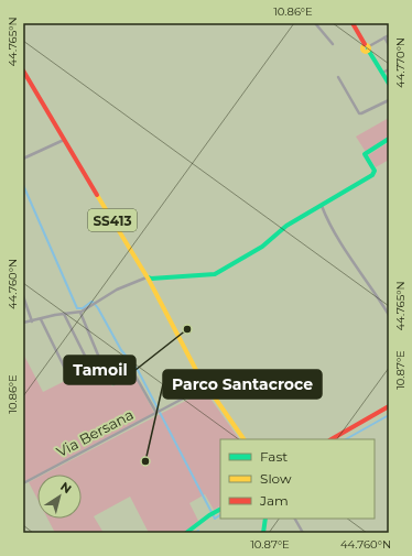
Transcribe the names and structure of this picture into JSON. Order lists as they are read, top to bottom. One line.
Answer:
{"streets":{"main road":["SS413"],"street":["Via Bersana"]},"places":["Tamoil","Parco Santacroce"],"legend":["Fast","Slow","Jam"],"north":"top right","coordinates":["10.86°E","44.765°N","44.770°N","44.760°N","10.87°E"]}
